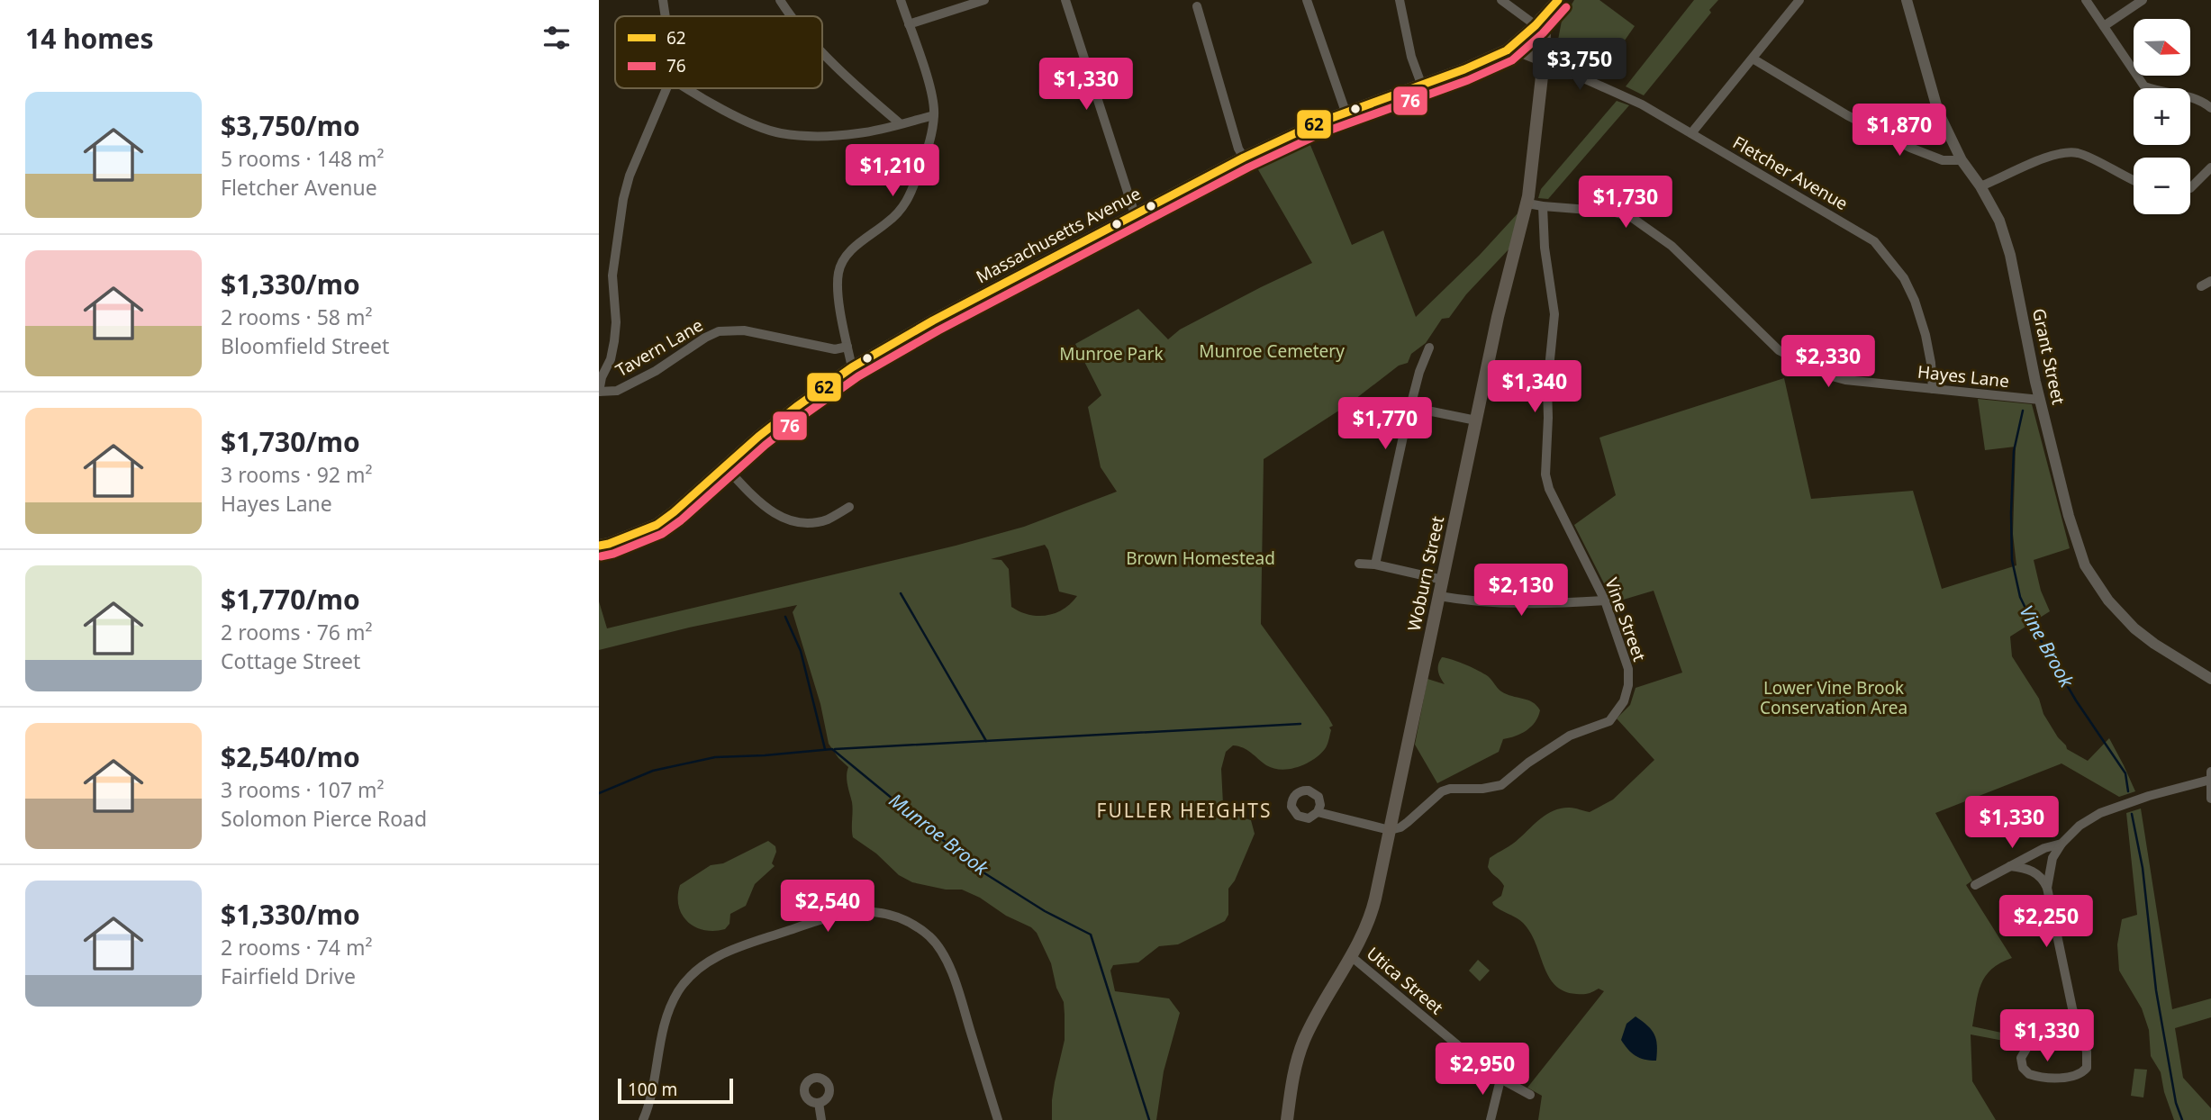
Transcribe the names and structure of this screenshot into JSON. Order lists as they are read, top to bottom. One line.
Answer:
{"streets":{"main road":["Massachusetts Avenue","Woburn Street"],"street":["Fletcher Avenue","Tavern Lane","Grant Street","Hayes Lane","Vine Street","Utica Street"]},"crossings":[["Fletcher Avenue","Hayes Lane"],["Fletcher Avenue","Woburn Street"],["Massachusetts Avenue","Woburn Street"],["Grant Street","Hayes Lane"],["Hayes Lane","Woburn Street"],["Hayes Lane","Vine Street"],["Woburn Street","Vine Street"],["Woburn Street","Utica Street"]],"districts":["FULLER HEIGHTS"],"water":["Vine Brook","Munroe Brook"],"parks":["Munroe Cemetery","Munroe Park","Brown Homestead","Lower Vine Brook Conservation Area"],"lines":["transit line 62","transit line 76"],"legend":["62","76"],"scale_bar":"100 m","north":"right","page":{"heading":"14 homes","map_buttons":["+","−"],"price":["$3,750","$1,330","$1,870","$1,210","$1,730","$2,330","$1,340","$1,770","$2,130","$1,330","$2,540","$2,250","$1,330","$2,950"],"list":[{"name":"$3,750/mo","note":"5 rooms · 148 m² · Fletcher Avenue"},{"name":"$1,330/mo","note":"2 rooms · 58 m² · Bloomfield Street"},{"name":"$1,730/mo","note":"3 rooms · 92 m² · Hayes Lane"},{"name":"$1,770/mo","note":"2 rooms · 76 m² · Cottage Street"},{"name":"$2,540/mo","note":"3 rooms · 107 m² · Solomon Pierce Road"},{"name":"$1,330/mo","note":"2 rooms · 74 m² · Fairfield Drive"}],"scale":"100 m"}}
